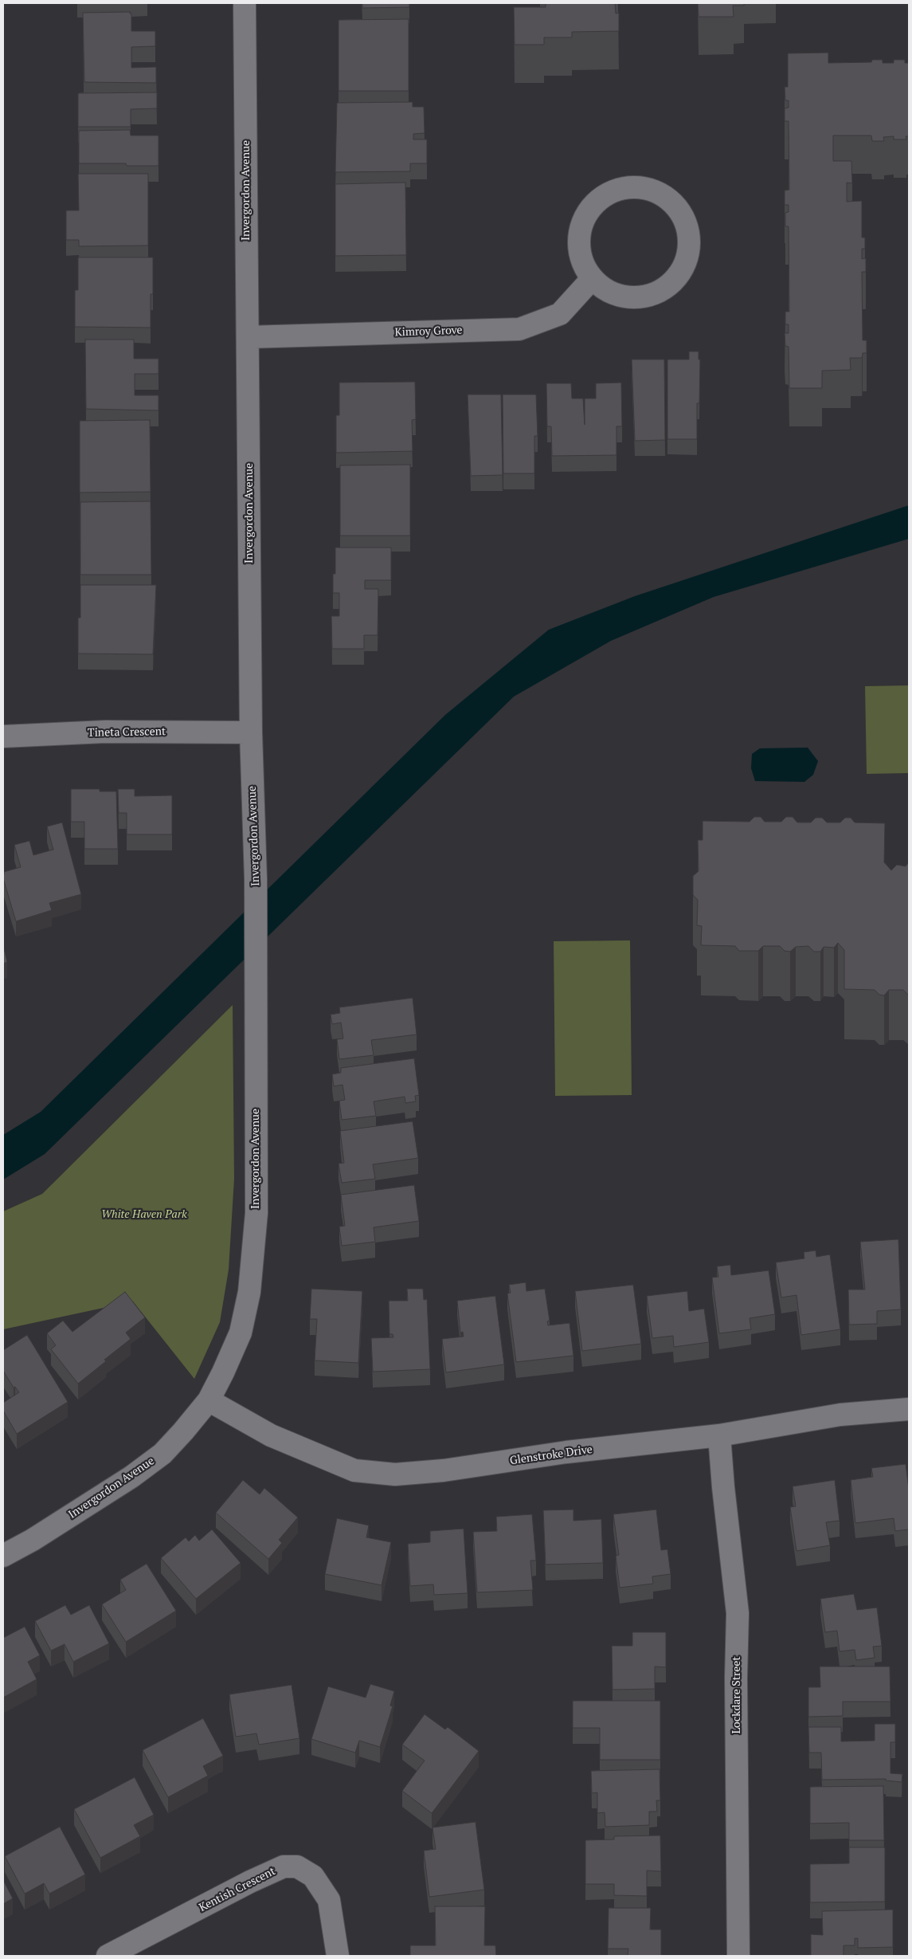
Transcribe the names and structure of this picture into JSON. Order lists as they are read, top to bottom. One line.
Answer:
{"streets":{"street":["Invergordon Avenue","Kimroy Grove","Tineta Crescent","Glenstroke Drive","Lockdare Street","Kentish Crescent"]},"crossings":[["Invergordon Avenue","Kimroy Grove"],["Invergordon Avenue","Tineta Crescent"],["Invergordon Avenue","Glenstroke Drive"],["Glenstroke Drive","Lockdare Street"]],"parks":["White Haven Park"]}
